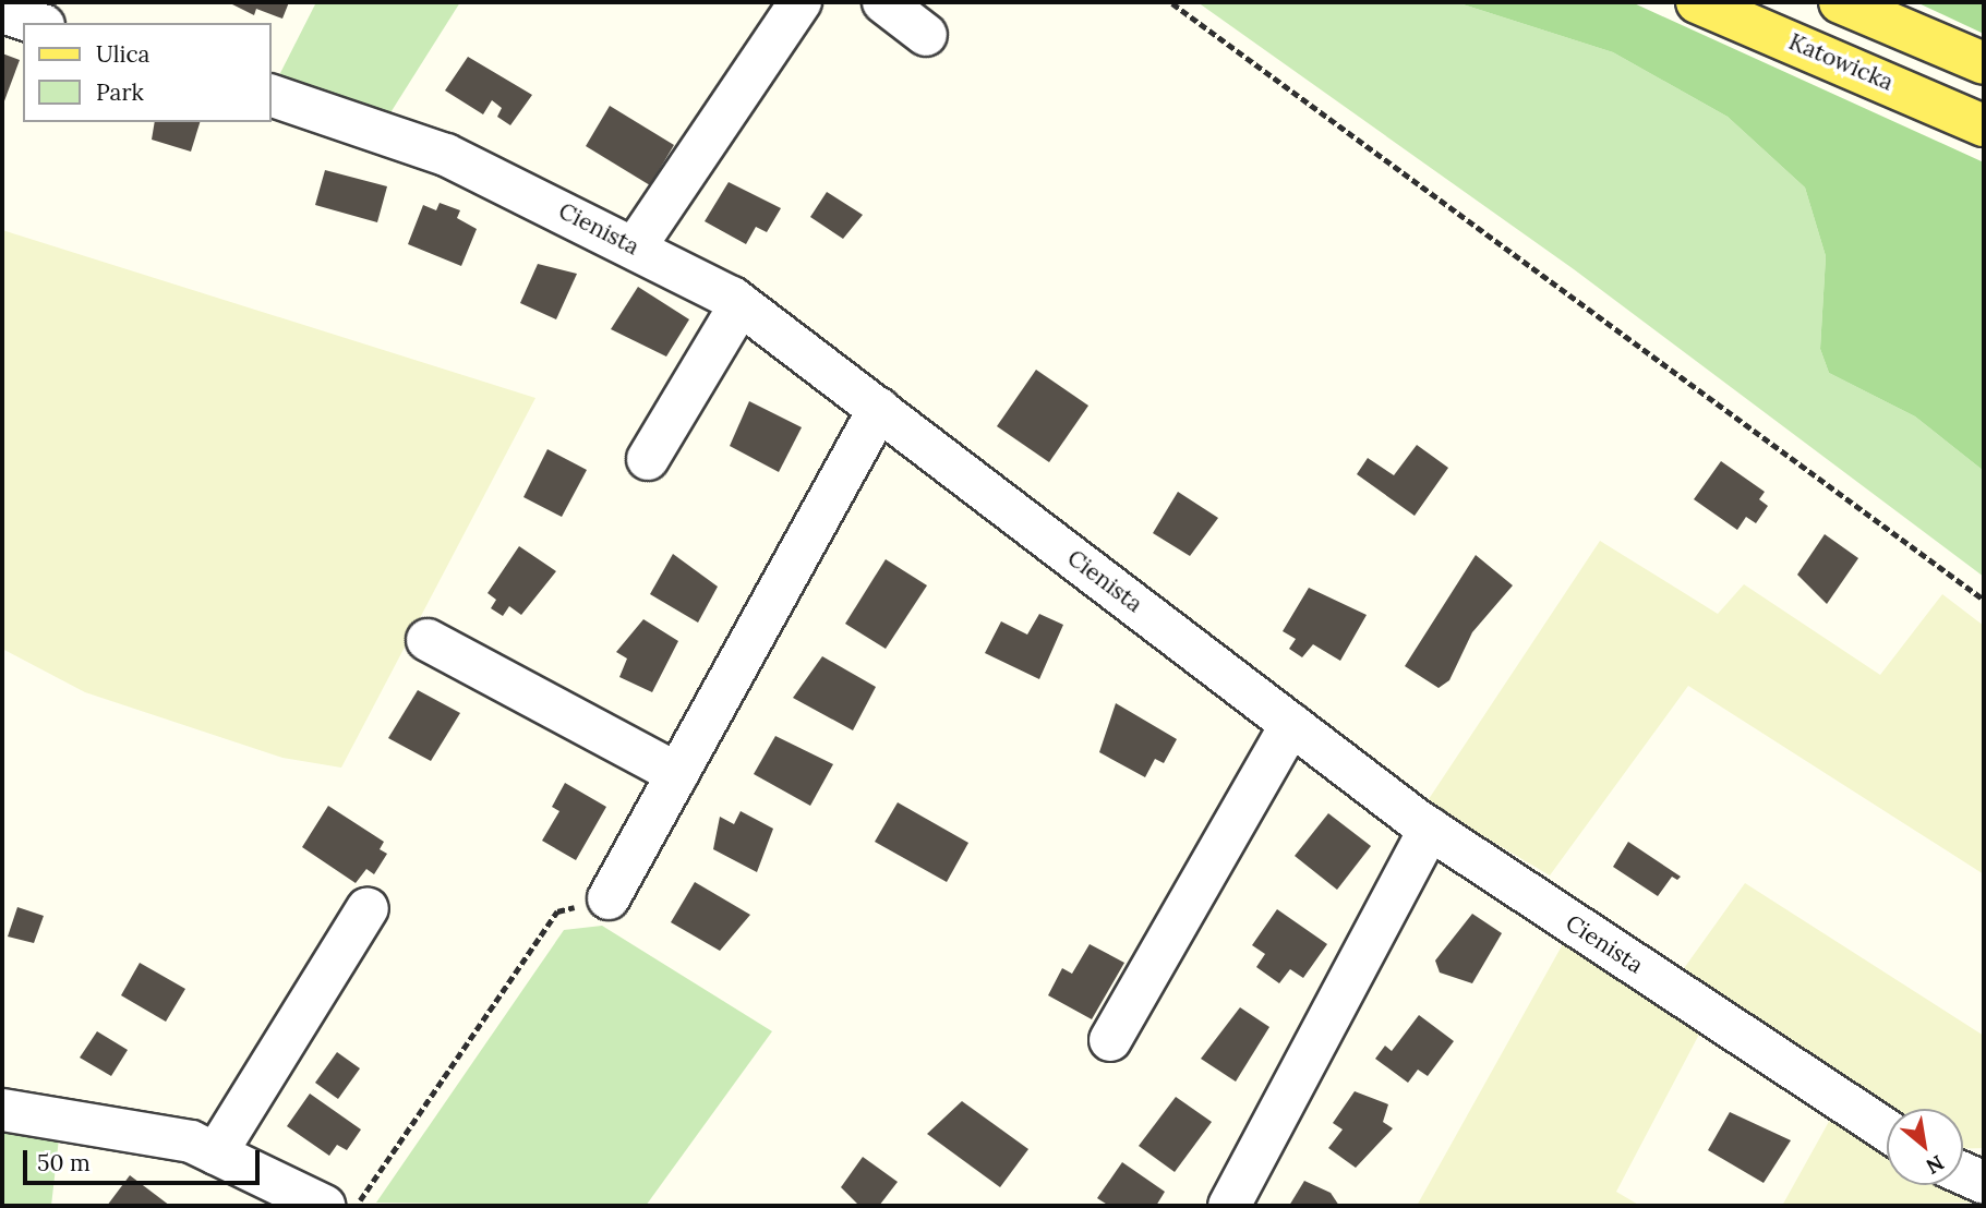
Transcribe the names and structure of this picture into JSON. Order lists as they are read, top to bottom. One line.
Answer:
{"streets":{"main road":["Katowicka"],"street":["Cienista"]},"legend":["Ulica","Park"],"scale_bar":"50 m","north":"bottom right"}
